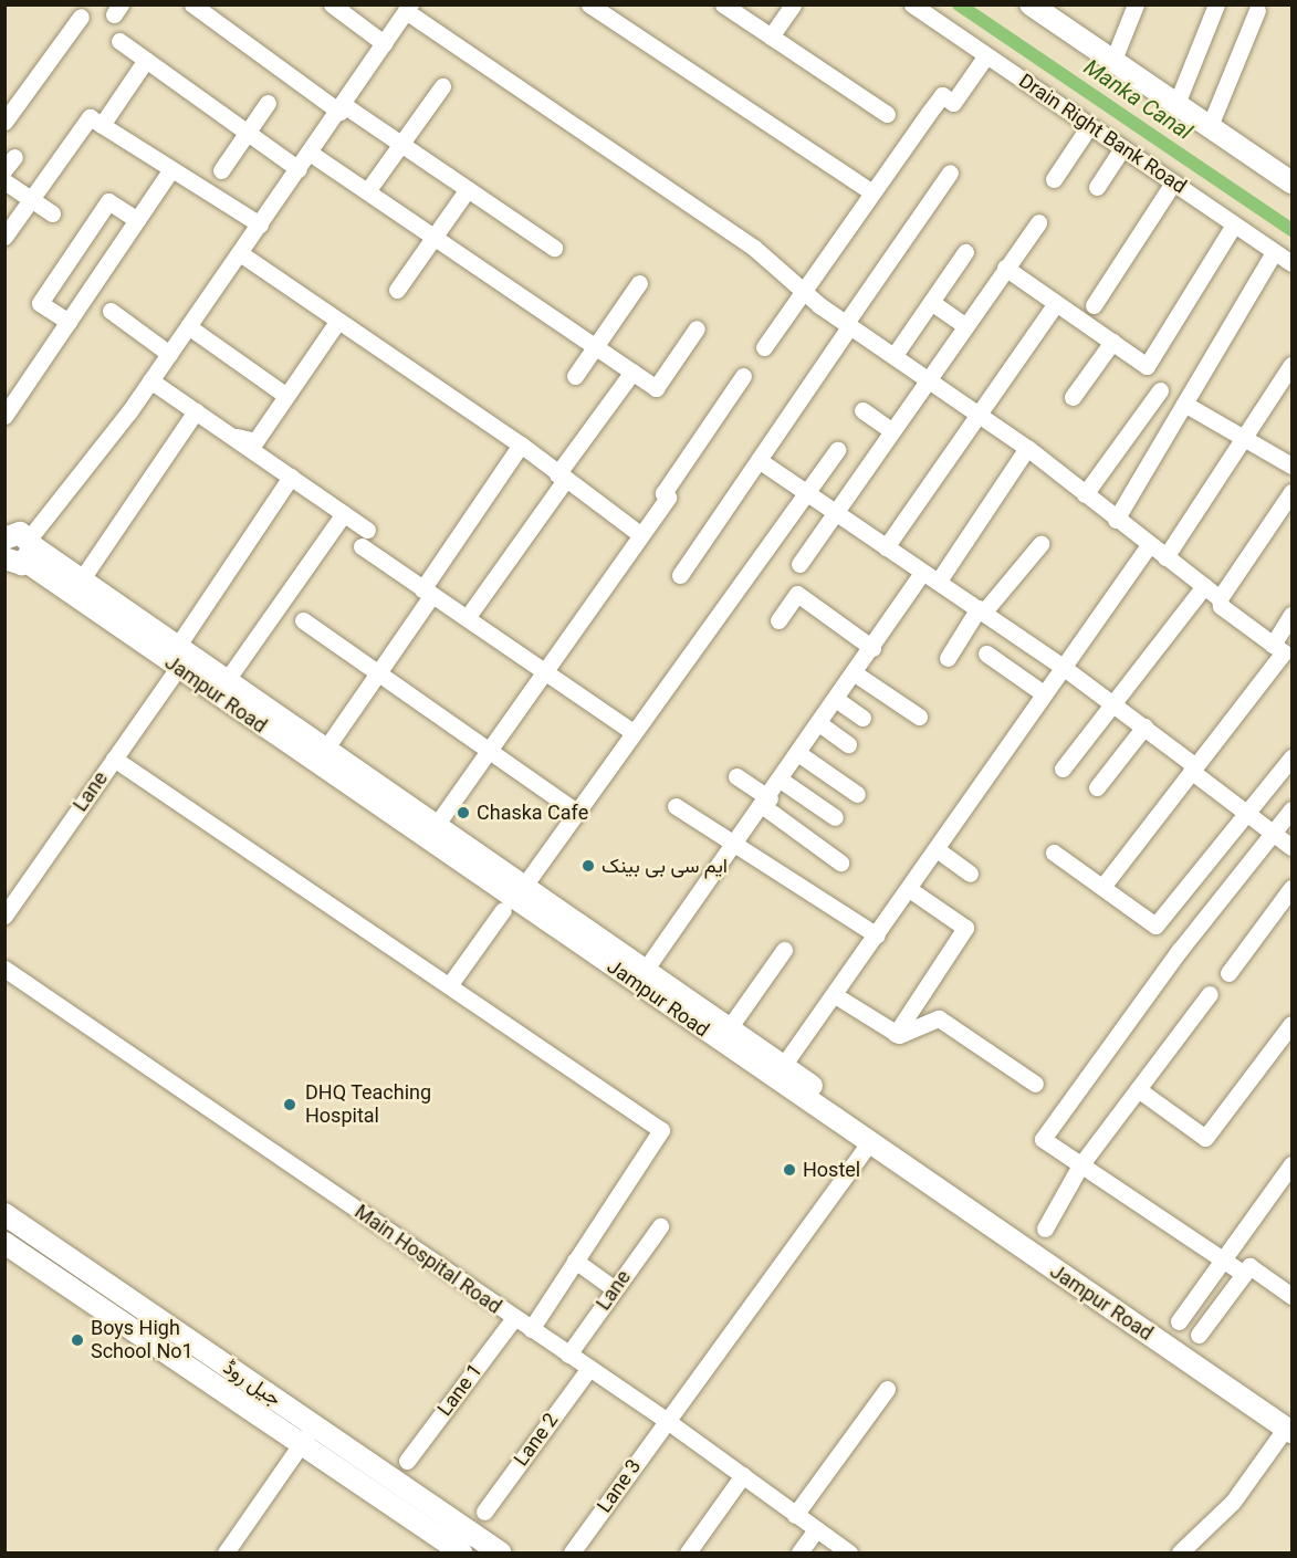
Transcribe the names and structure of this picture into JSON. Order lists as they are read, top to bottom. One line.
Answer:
{"streets":{"main road":["Jampur Road","جیل روڈ"],"street":["Drain Right Bank Road","Lane","Main Hospital Road","Lane 1","Lane 2","Lane 3"]},"crossings":[["Jampur Road","Lane"],["Jampur Road","Lane 3"],["Lane","Main Hospital Road"],["Main Hospital Road","Lane 1"],["Main Hospital Road","Lane 2"],["Main Hospital Road","Lane 3"]],"water":["Manka Canal"],"places":["Chaska Cafe","ایم سی بی بینک","DHQ Teaching Hospital","Hostel","Boys High School No1"]}
